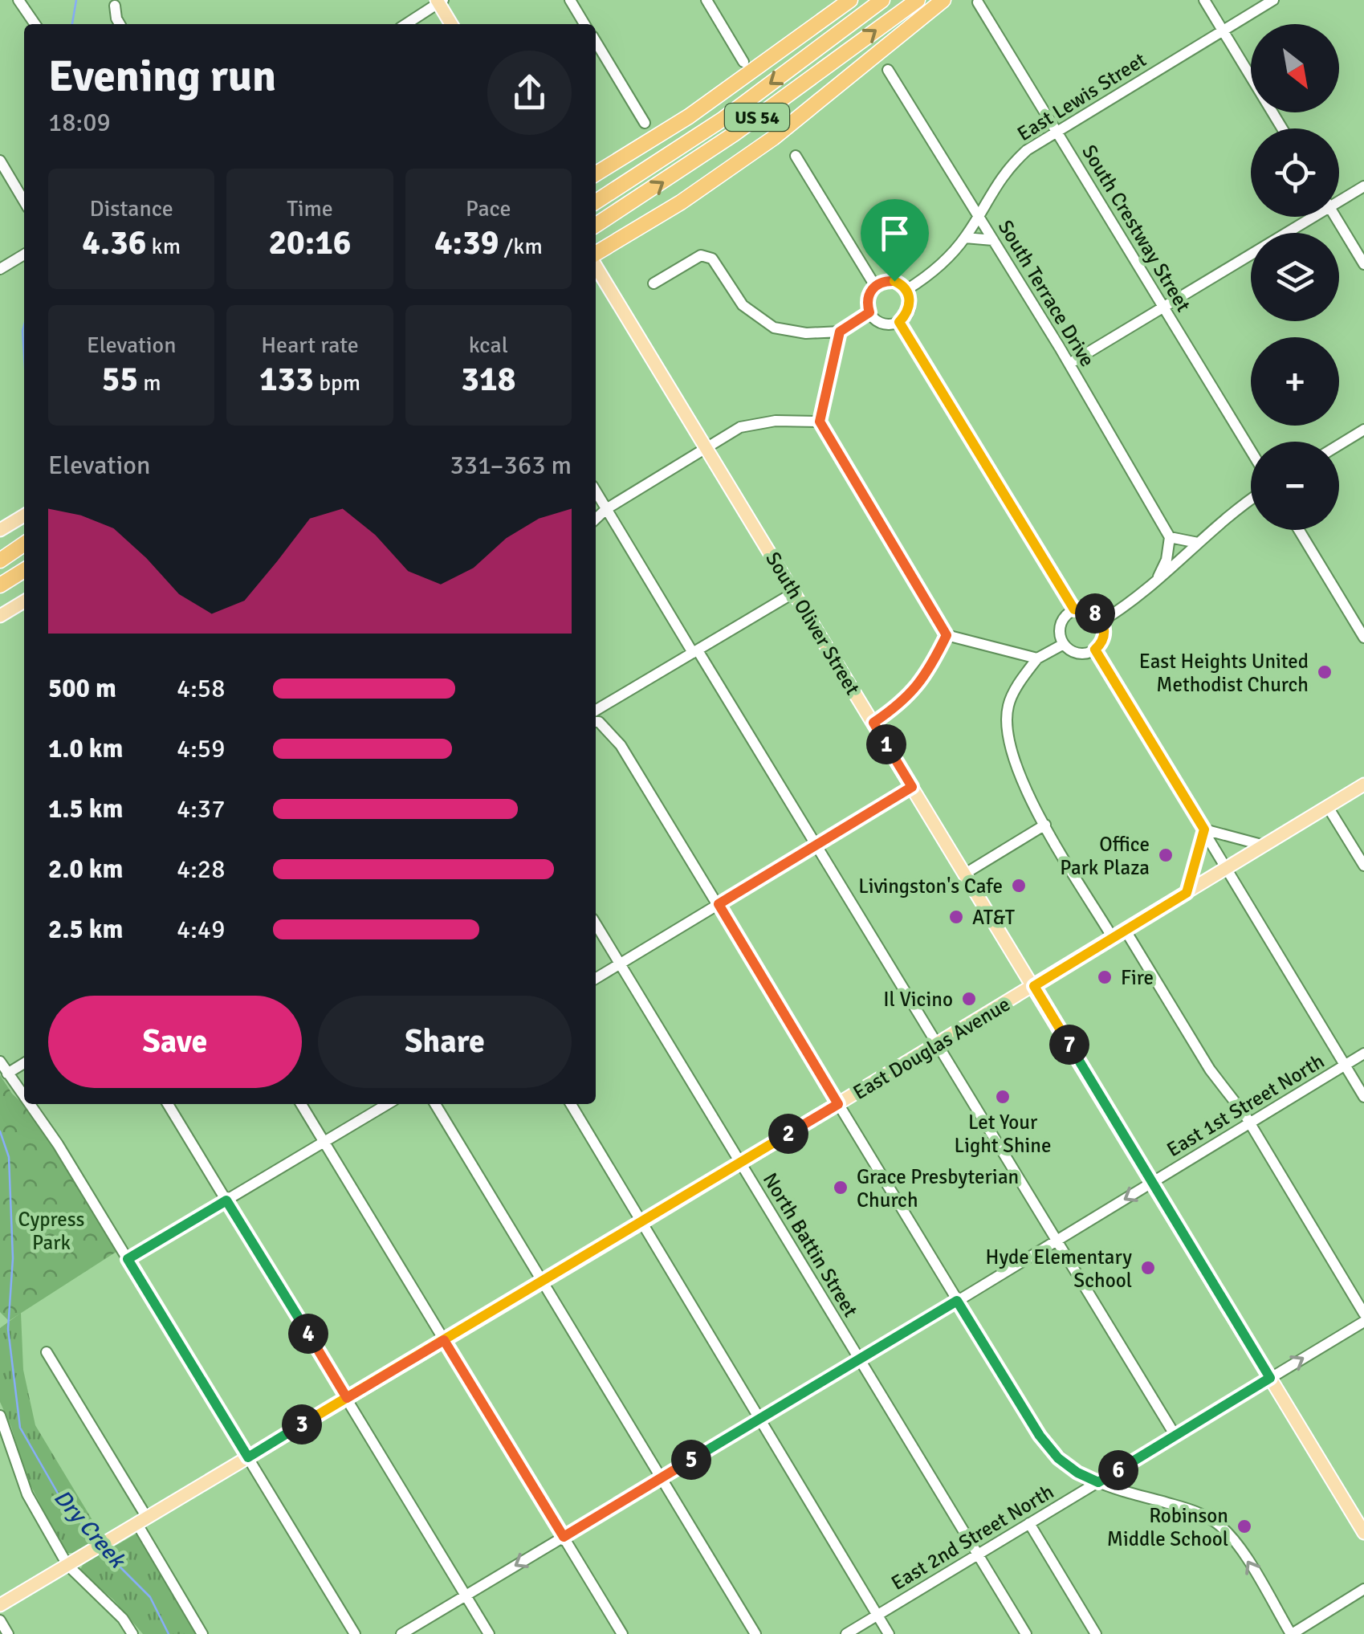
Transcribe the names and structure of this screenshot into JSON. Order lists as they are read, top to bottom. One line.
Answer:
{"streets":{"highway":["US 54"],"main road":["South Oliver Street","East Douglas Avenue"],"street":["East Lewis Street","South Crestway Street","South Terrace Drive","East 1st Street North","North Battin Street","East 2nd Street North"]},"crossings":[["East Lewis Street","South Crestway Street"],["East Lewis Street","South Terrace Drive"],["South Oliver Street","East Douglas Avenue"],["South Oliver Street","East 1st Street North"],["South Oliver Street","East 2nd Street North"],["East Douglas Avenue","North Battin Street"],["East 1st Street North","North Battin Street"],["North Battin Street","East 2nd Street North"]],"water":["Dry Creek"],"parks":["Cypress Park"],"places":["East Heights United Methodist Church","Office Park Plaza","Livingston's Cafe","AT&T","Fire","Il Vicino","Let Your Light Shine","Grace Presbyterian Church","Hyde Elementary School","Robinson Middle School"],"north":"bottom right","page":{"map_buttons":["+","−"],"heading":["Evening run","18:09"],"stats":[["Distance","4.36 km"],["Time","20:16"],["Pace","4:39 /km"],["Elevation","55 m"],["Heart rate","133 bpm"],["kcal","318"]],"chart":["Elevation","331–363 m"],"pins":["8","1","7","2","4","3","5","6"],"list":[{"name":"500 m","note":"4:58"},{"name":"1.0 km","note":"4:59"},{"name":"1.5 km","note":"4:37"},{"name":"2.0 km","note":"4:28"},{"name":"2.5 km","note":"4:49"}],"buttons":["Save","Share"]}}
